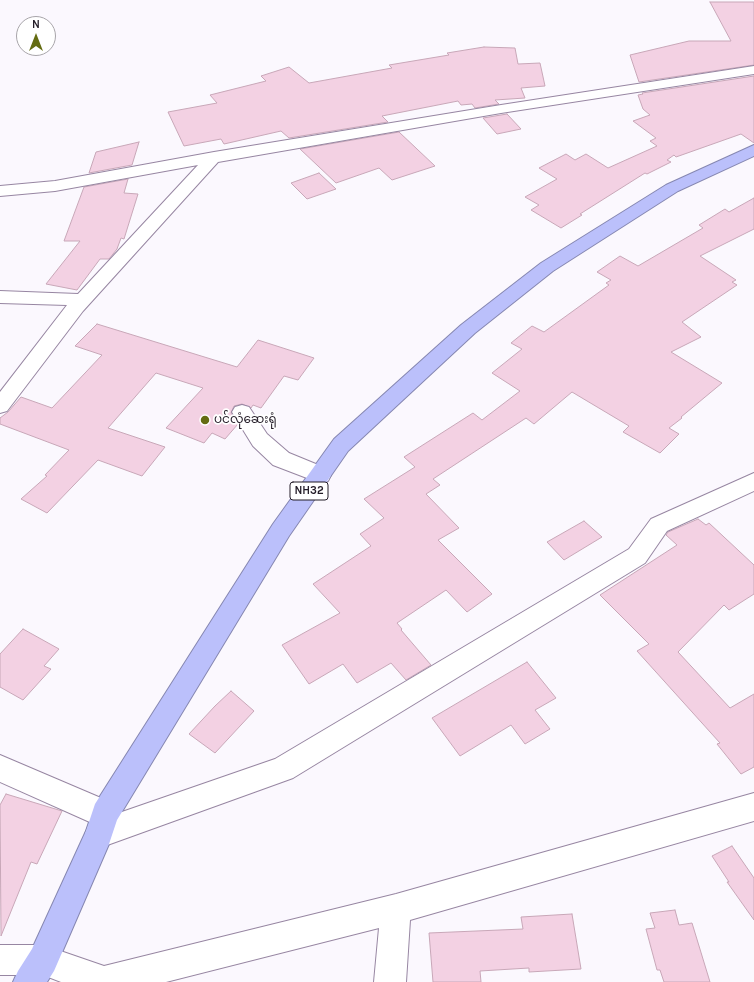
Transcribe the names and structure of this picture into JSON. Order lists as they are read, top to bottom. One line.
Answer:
{"streets":{"highway":["NH32"]},"places":["ပင်လုံဆေးရုံ"],"north":"top"}
